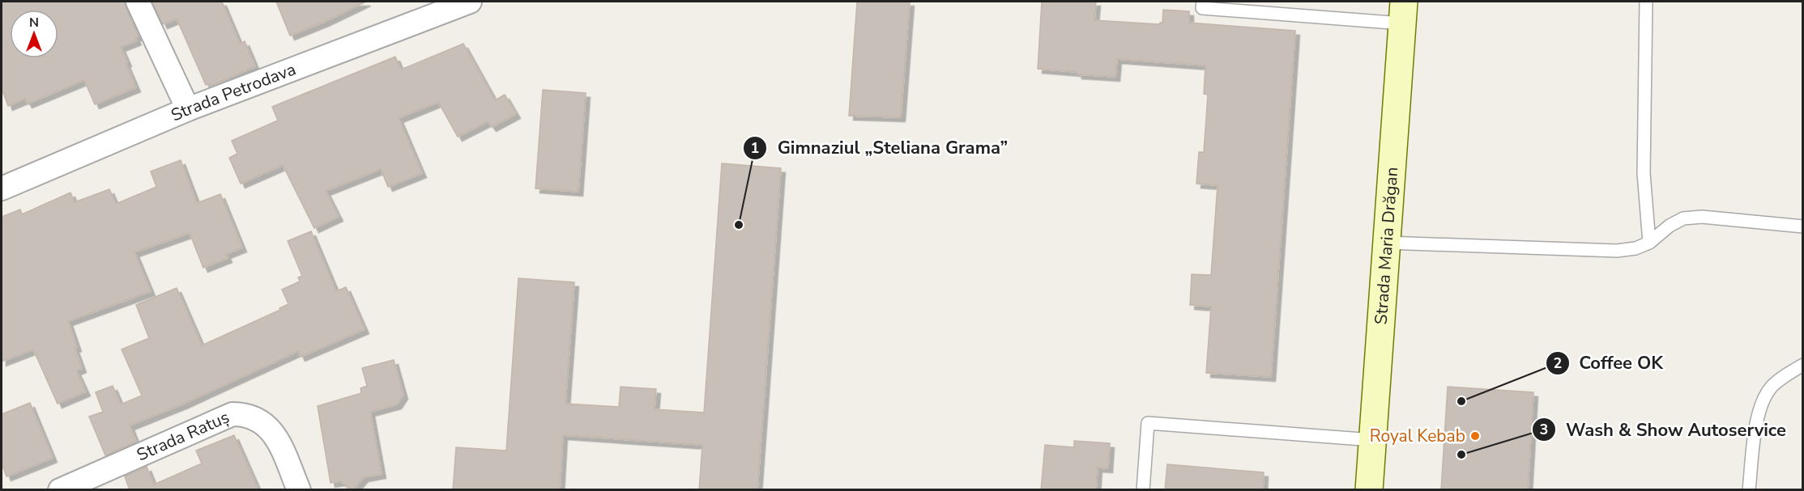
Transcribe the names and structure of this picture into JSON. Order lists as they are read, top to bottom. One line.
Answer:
{"streets":{"main road":["Strada Maria Drăgan"],"street":["Strada Petrodava","Strada Ratuș"]},"places":["Gimnaziul „Steliana Grama”","Coffee OK","Royal Kebab","Wash & Show Autoservice"],"north":"top"}
